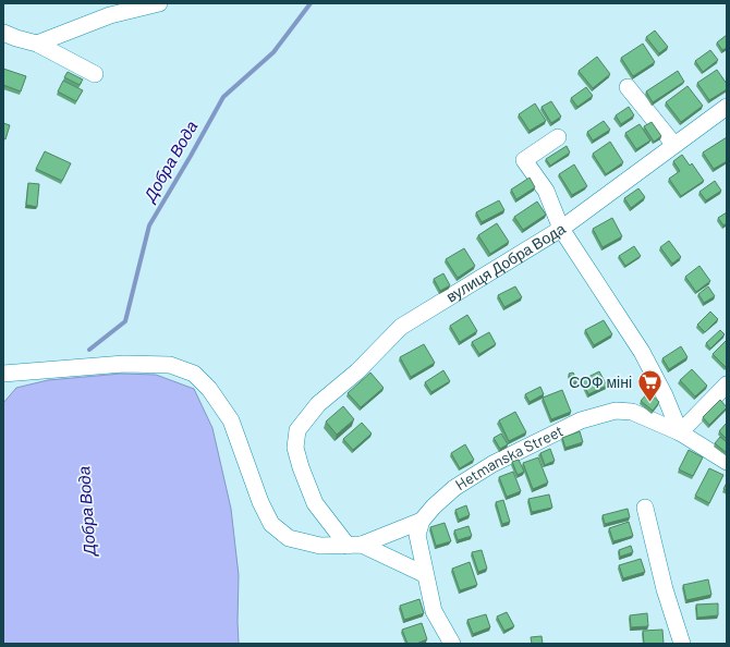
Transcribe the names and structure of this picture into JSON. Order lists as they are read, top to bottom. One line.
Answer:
{"streets":{"street":["вулиця Добра Вода","Hetmanska Street"]},"water":["Добра Вода"],"places":{"supermarket":["СОФ міні"]}}
